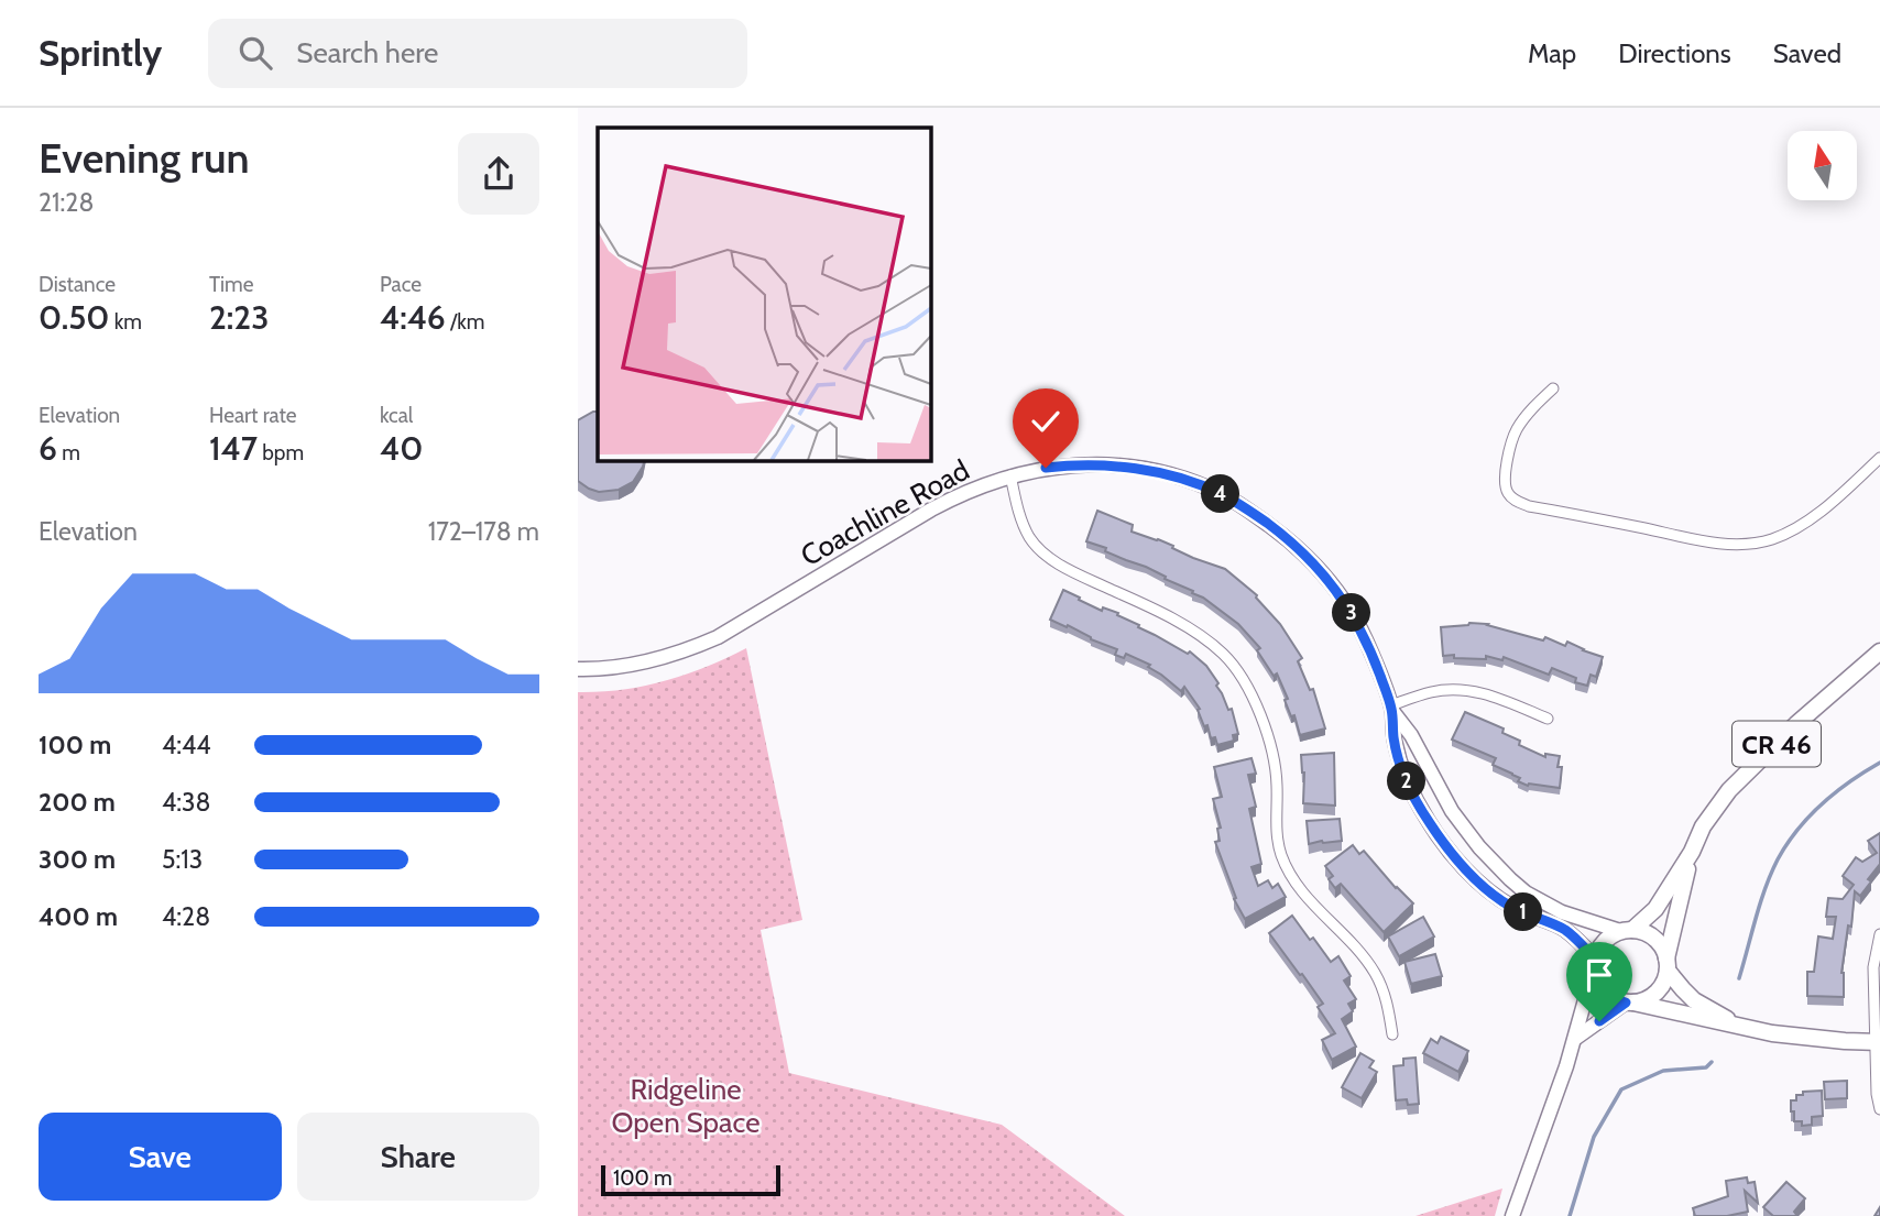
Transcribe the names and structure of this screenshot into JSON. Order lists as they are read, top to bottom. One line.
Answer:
{"streets":{"main road":["Coachline Road","CR 46"]},"parks":["Ridgeline Open Space"],"scale_bar":"100 m","north":"top","page":{"header":"Sprintly","search":"Search here","nav":["Map","Directions","Saved"],"heading":["Evening run","21:28"],"stats":[["Distance","0.50 km"],["Time","2:23"],["Pace","4:46 /km"],["Elevation","6 m"],["Heart rate","147 bpm"],["kcal","40"]],"pins":["4","3","2","1"],"chart":["Elevation","172–178 m"],"list":[{"name":"100 m","note":"4:44"},{"name":"200 m","note":"4:38"},{"name":"300 m","note":"5:13"},{"name":"400 m","note":"4:28"}],"buttons":["Save","Share"],"scale":"100 m"}}
